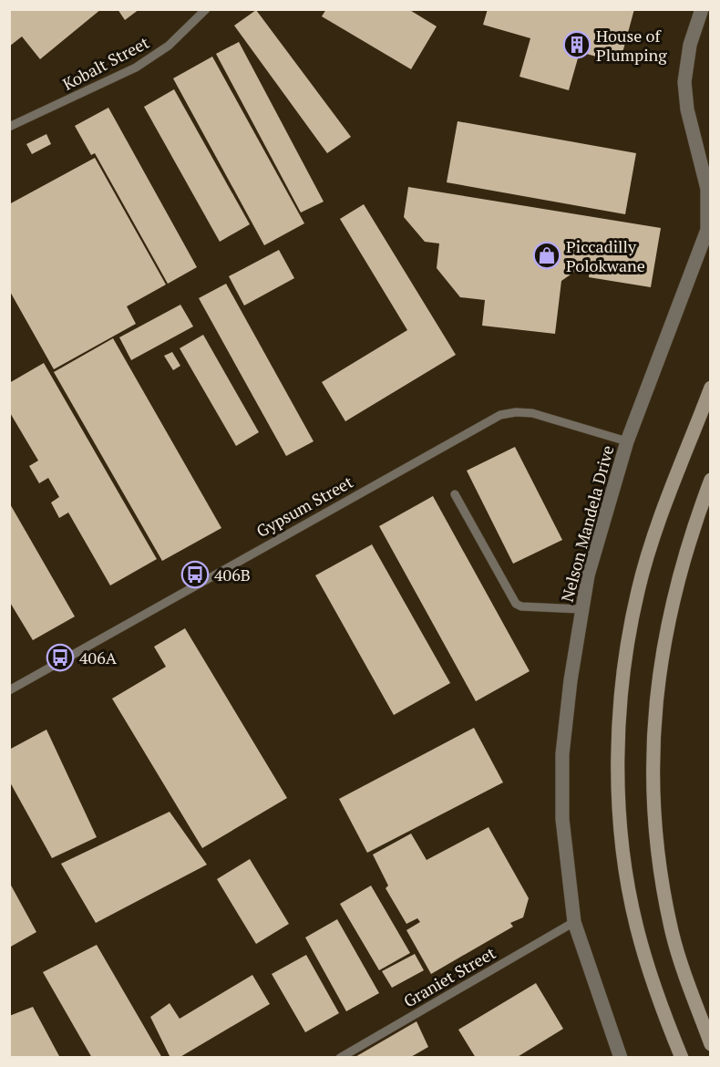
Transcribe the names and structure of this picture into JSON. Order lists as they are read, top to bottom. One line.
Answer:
{"streets":{"street":["Nelson Mandela Drive"],"lane":["Kobalt Street","Gypsum Street","Graniet Street"]},"crossings":[["Gypsum Street","Nelson Mandela Drive"],["Nelson Mandela Drive","Graniet Street"]],"places":{"building":["House of Plumping"],"shop":["Piccadilly Polokwane"],"bus stop":["406B","406A"]}}
